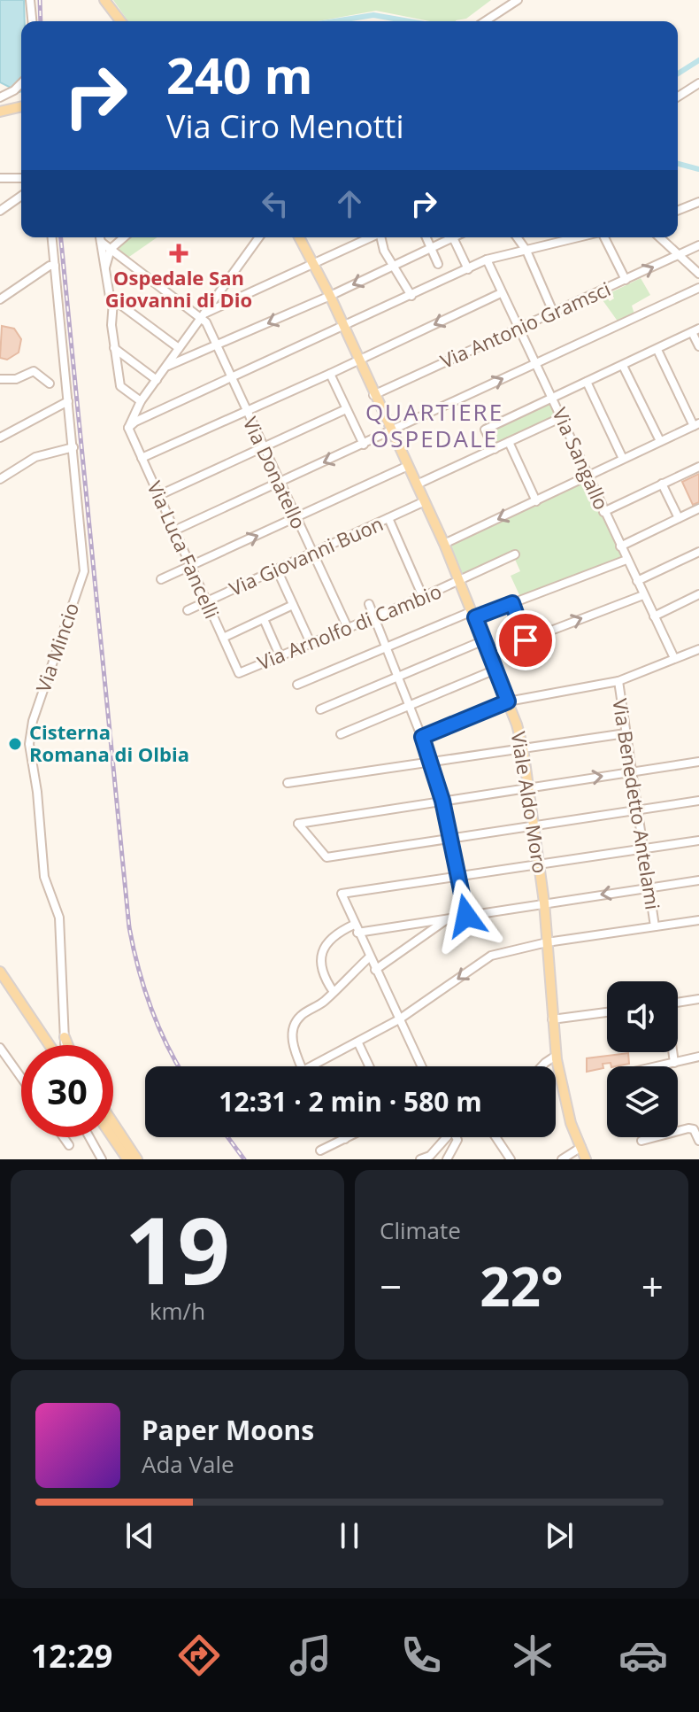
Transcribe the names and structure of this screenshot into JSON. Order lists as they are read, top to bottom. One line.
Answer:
{"streets":{"main road":["Viale Aldo Moro"],"street":["Via Antonio Gramsci","Via Sangallo","Via Donatello","Via Luca Fancelli","Via Giovanni Buon","Via Arnolfo di Cambio","Via Mincio","Via Benedetto Antelami"]},"crossings":[["Via Antonio Gramsci","Via Sangallo"],["Via Antonio Gramsci","Viale Aldo Moro"],["Via Donatello","Via Giovanni Buon"],["Via Donatello","Via Arnolfo di Cambio"],["Via Luca Fancelli","Via Giovanni Buon"],["Via Luca Fancelli","Via Arnolfo di Cambio"],["Via Giovanni Buon","Viale Aldo Moro"],["Via Arnolfo di Cambio","Viale Aldo Moro"]],"districts":["QUARTIERE OSPEDALE"],"places":{"health":["Ospedale San Giovanni di Dio"],"other":["Cisterna Romana di Olbia"]},"page":{"turn":["240 m","Via Ciro Menotti"],"limit":"30","trip":"12:31 · 2 min · 580 m","tile":[["19","km/h"],"Climate"],"heat":["−","22°","+"],"song":["Paper Moons","Ada Vale"],"tabs":"12:29"}}
